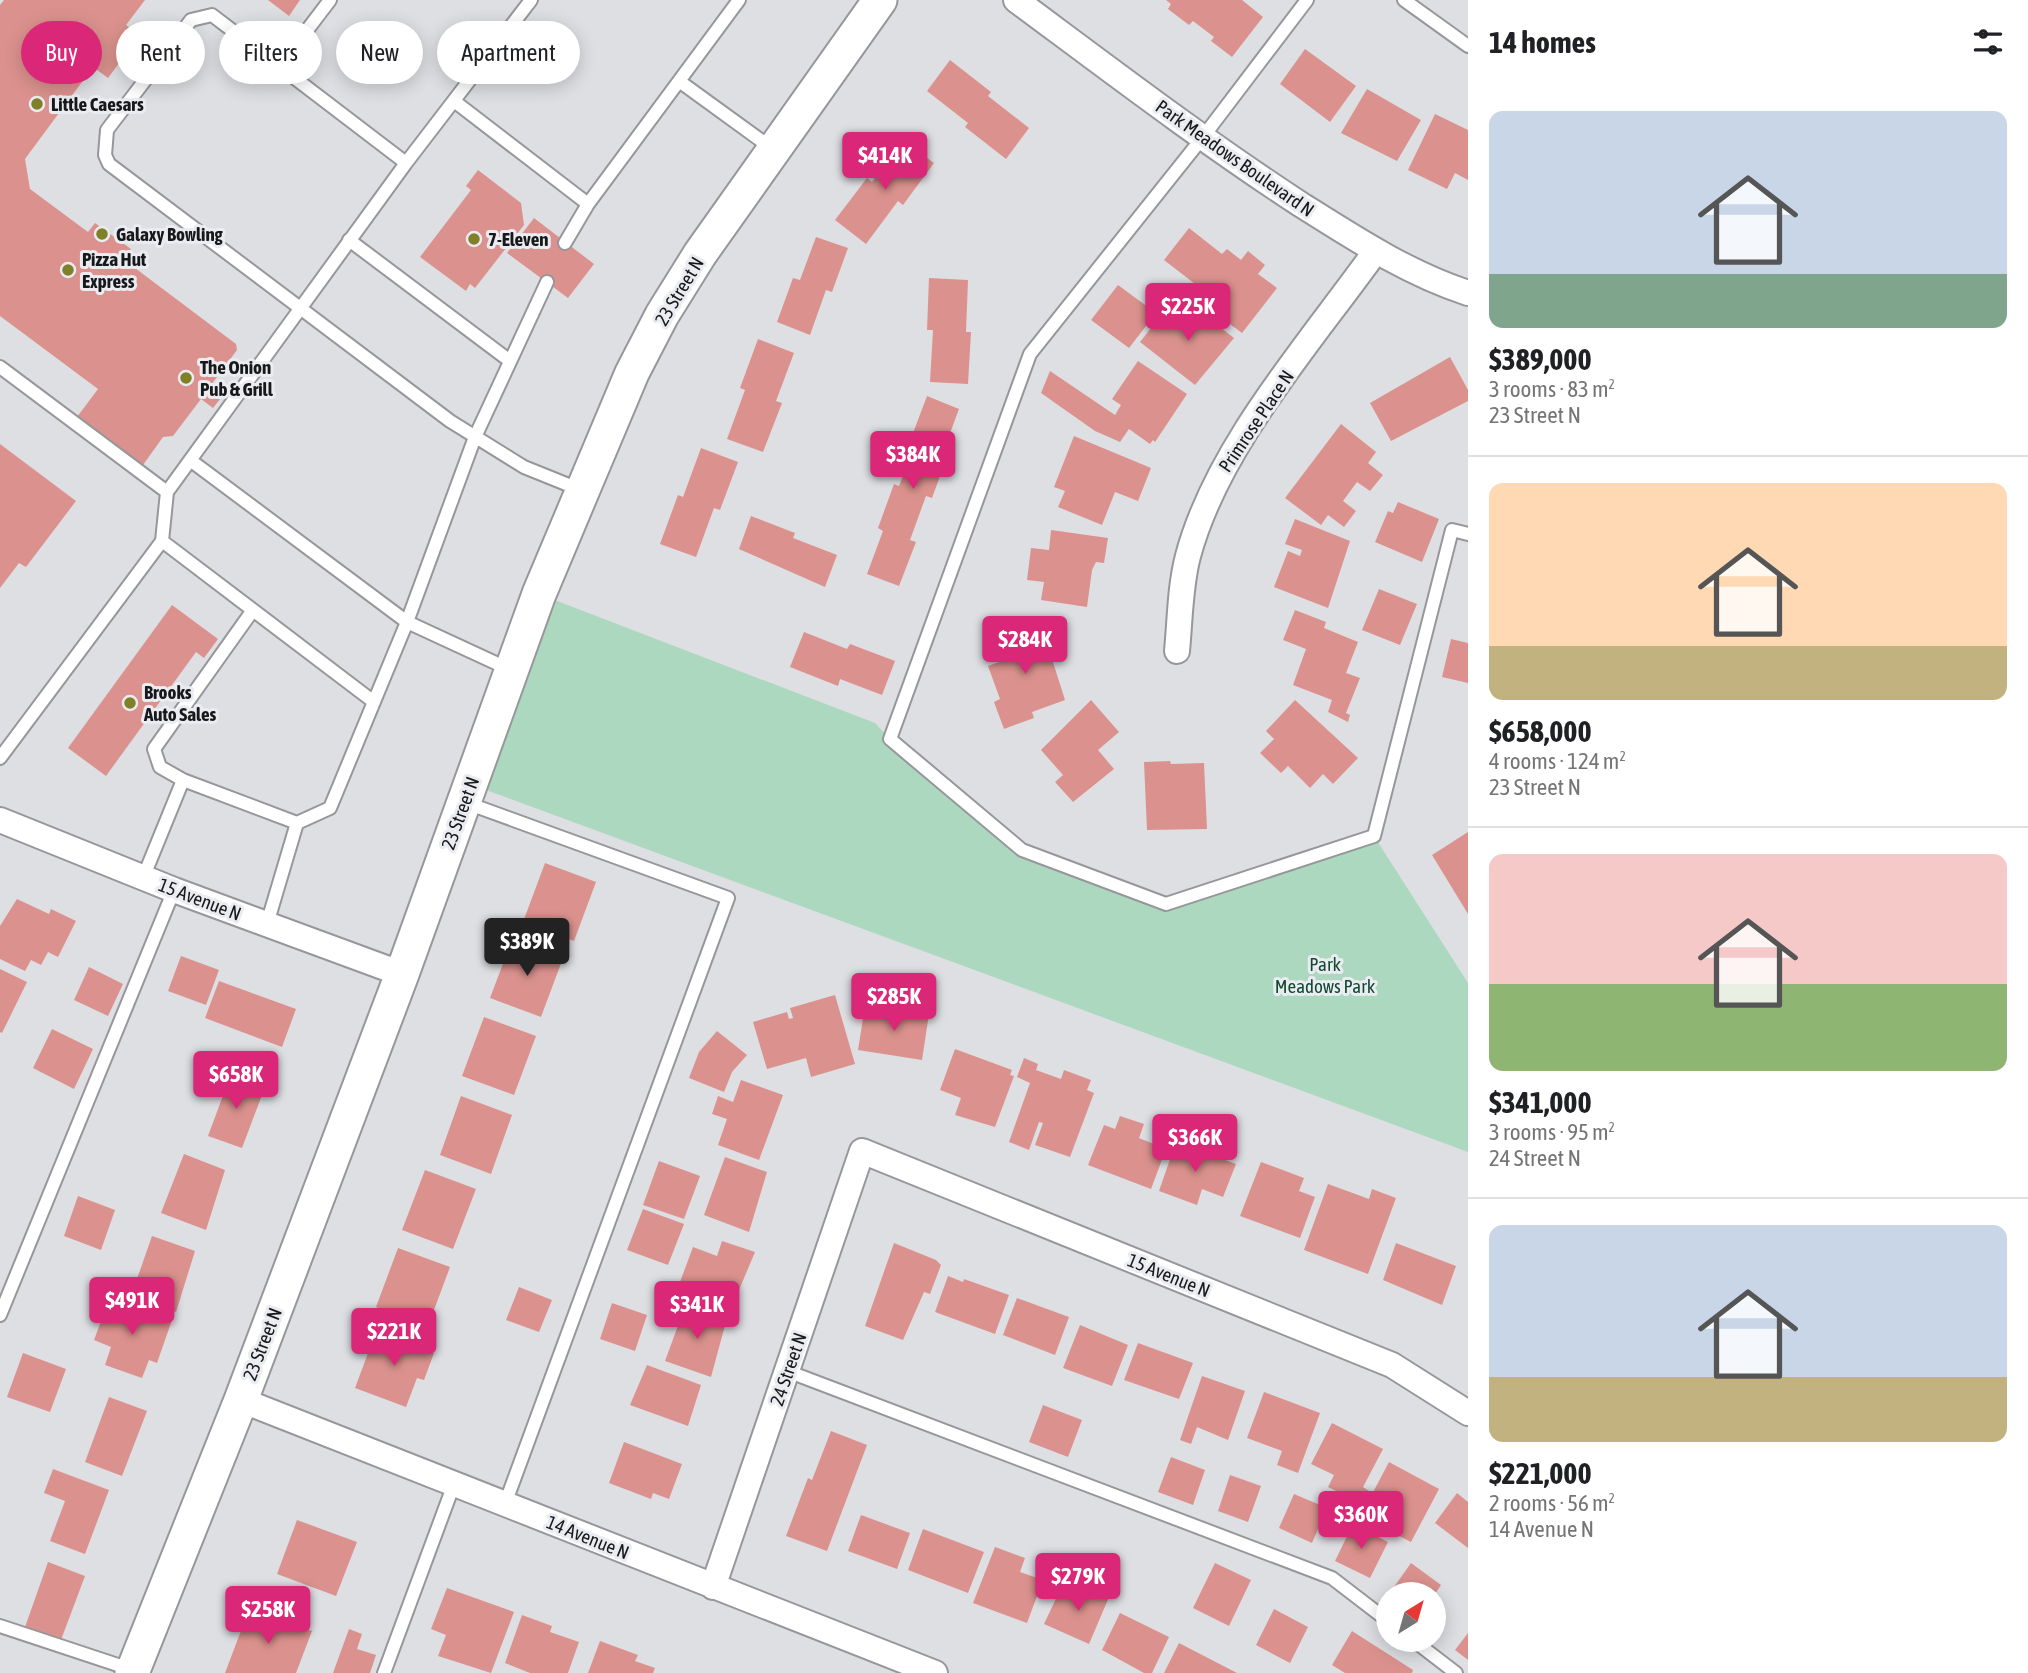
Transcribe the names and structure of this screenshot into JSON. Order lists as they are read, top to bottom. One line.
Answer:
{"streets":{"street":["Park Meadows Boulevard N","23 Street N","Primrose Place N","15 Avenue N","24 Street N","14 Avenue N"]},"crossings":[["Park Meadows Boulevard N","Primrose Place N"],["23 Street N","15 Avenue N"],["23 Street N","14 Avenue N"],["15 Avenue N","24 Street N"],["24 Street N","14 Avenue N"]],"parks":["Park Meadows Park"],"places":["Little Caesars","Galaxy Bowling","7-Eleven","Pizza Hut Express","The Onion Pub & Grill","Brooks Auto Sales"],"north":"top right","page":{"heading":"14 homes","chip":["Buy","Rent","Filters","New","Apartment"],"list":[{"name":"$389,000","note":"3 rooms · 83 m² · 23 Street N"},{"name":"$658,000","note":"4 rooms · 124 m² · 23 Street N"},{"name":"$341,000","note":"3 rooms · 95 m² · 24 Street N"},{"name":"$221,000","note":"2 rooms · 56 m² · 14 Avenue N"}],"price":["$414K","$225K","$384K","$284K","$389K","$285K","$658K","$366K","$491K","$341K","$221K","$360K","$279K","$258K"]}}
